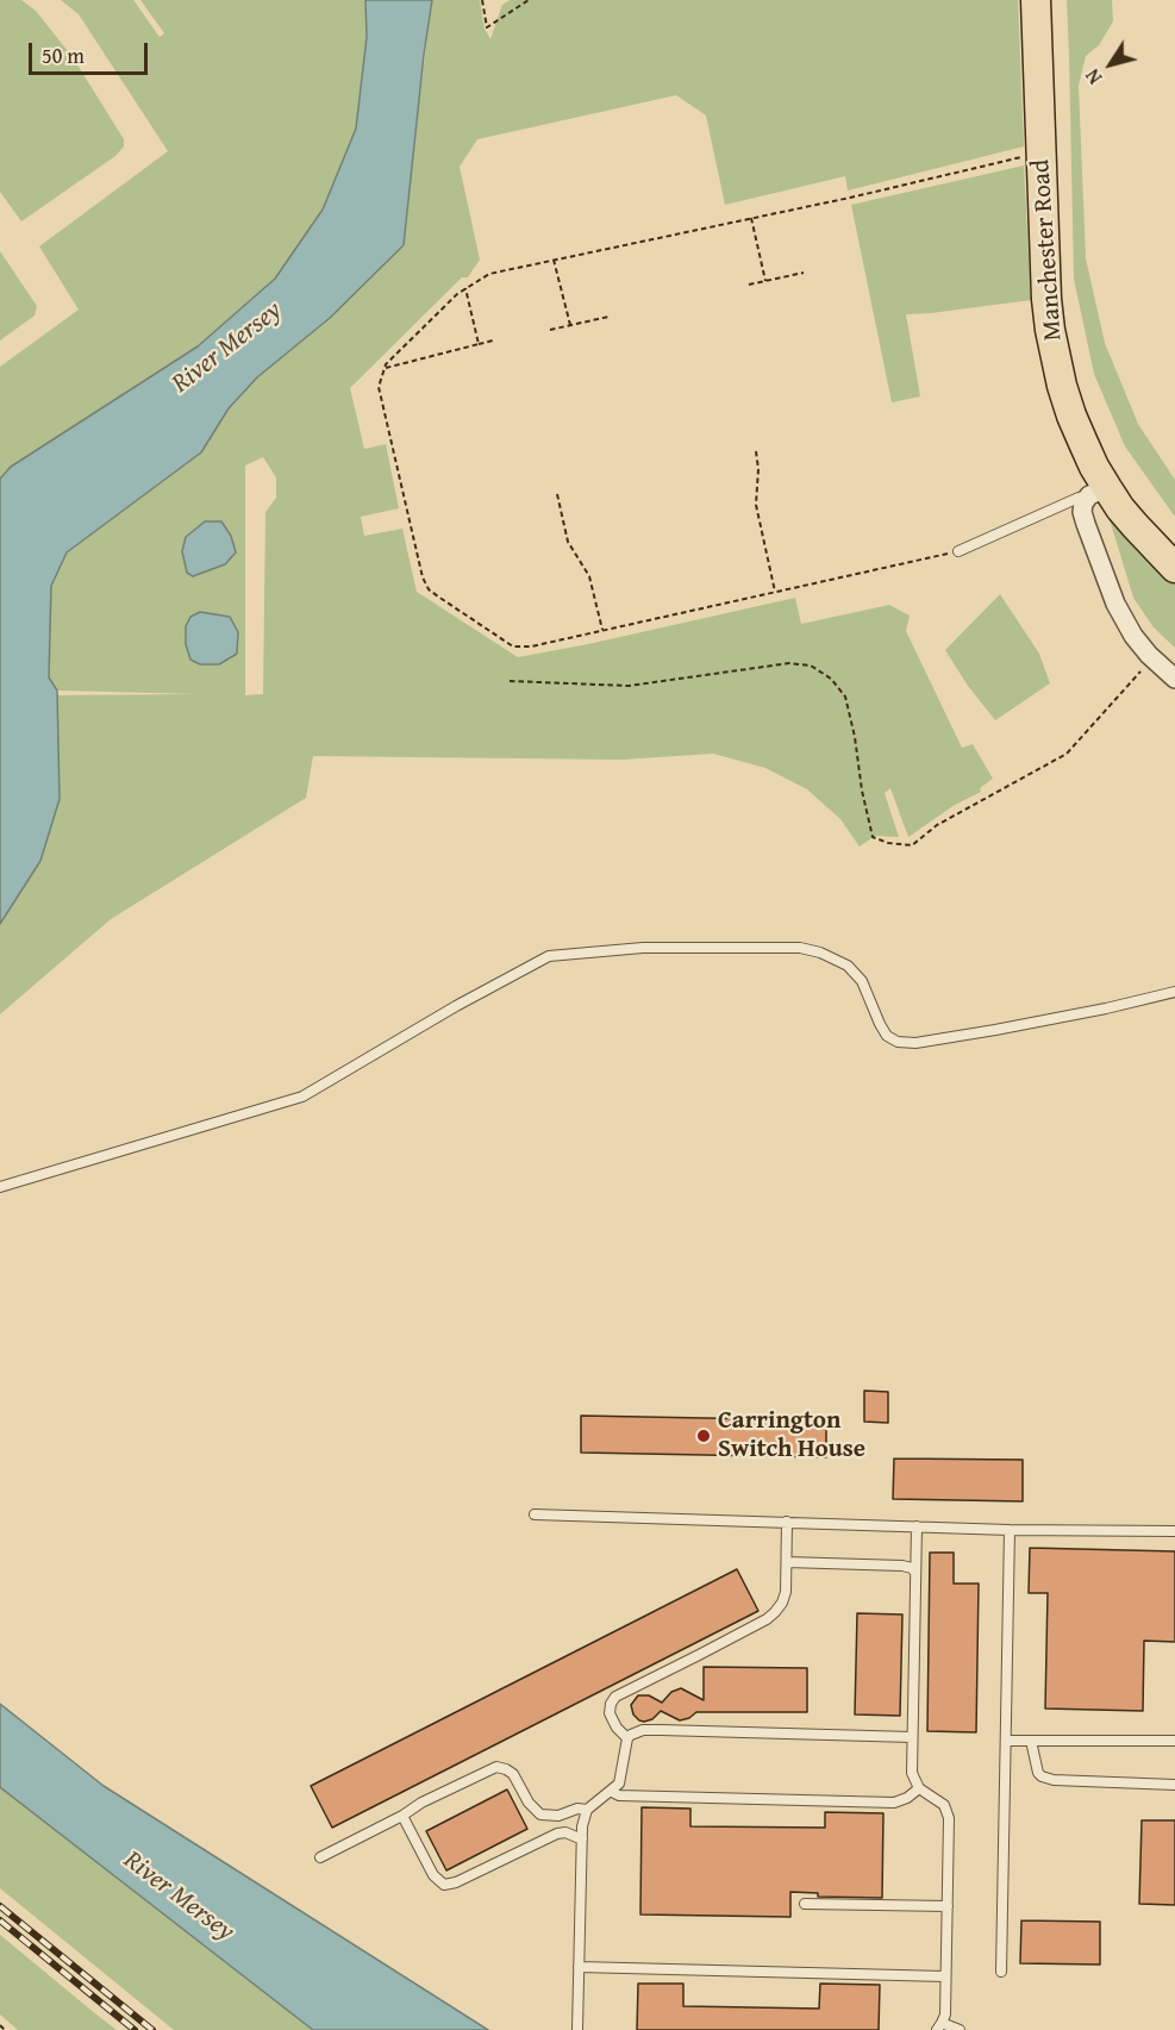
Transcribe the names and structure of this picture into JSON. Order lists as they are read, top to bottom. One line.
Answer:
{"streets":{"main road":["Manchester Road"]},"water":["River Mersey"],"places":["Carrington Switch House"],"scale_bar":"50 m","north":"bottom left"}
